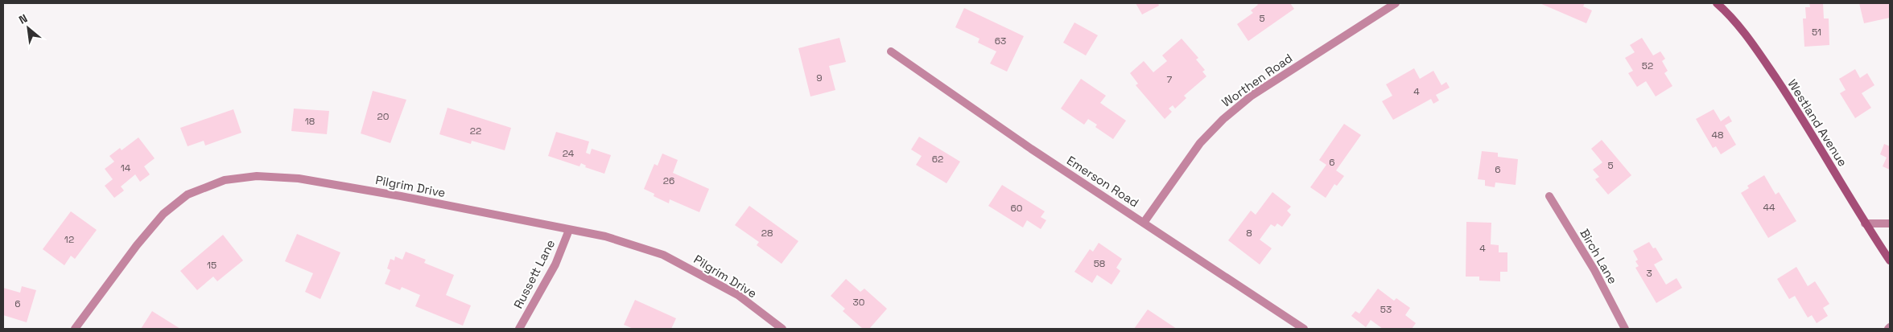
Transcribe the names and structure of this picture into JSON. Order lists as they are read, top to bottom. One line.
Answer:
{"streets":{"street":["Worthen Road","Westland Avenue","Emerson Road","Pilgrim Drive","Birch Lane","Russett Lane"]},"crossings":[["Worthen Road","Emerson Road"],["Pilgrim Drive","Russett Lane"]],"house_numbers":["5","51","63","52","9","7","4","20","18","22","48","24","62","6","5","14","6","26","44","60","28","8","12","4","58","15","3","30","6","53"],"north":"top left"}
